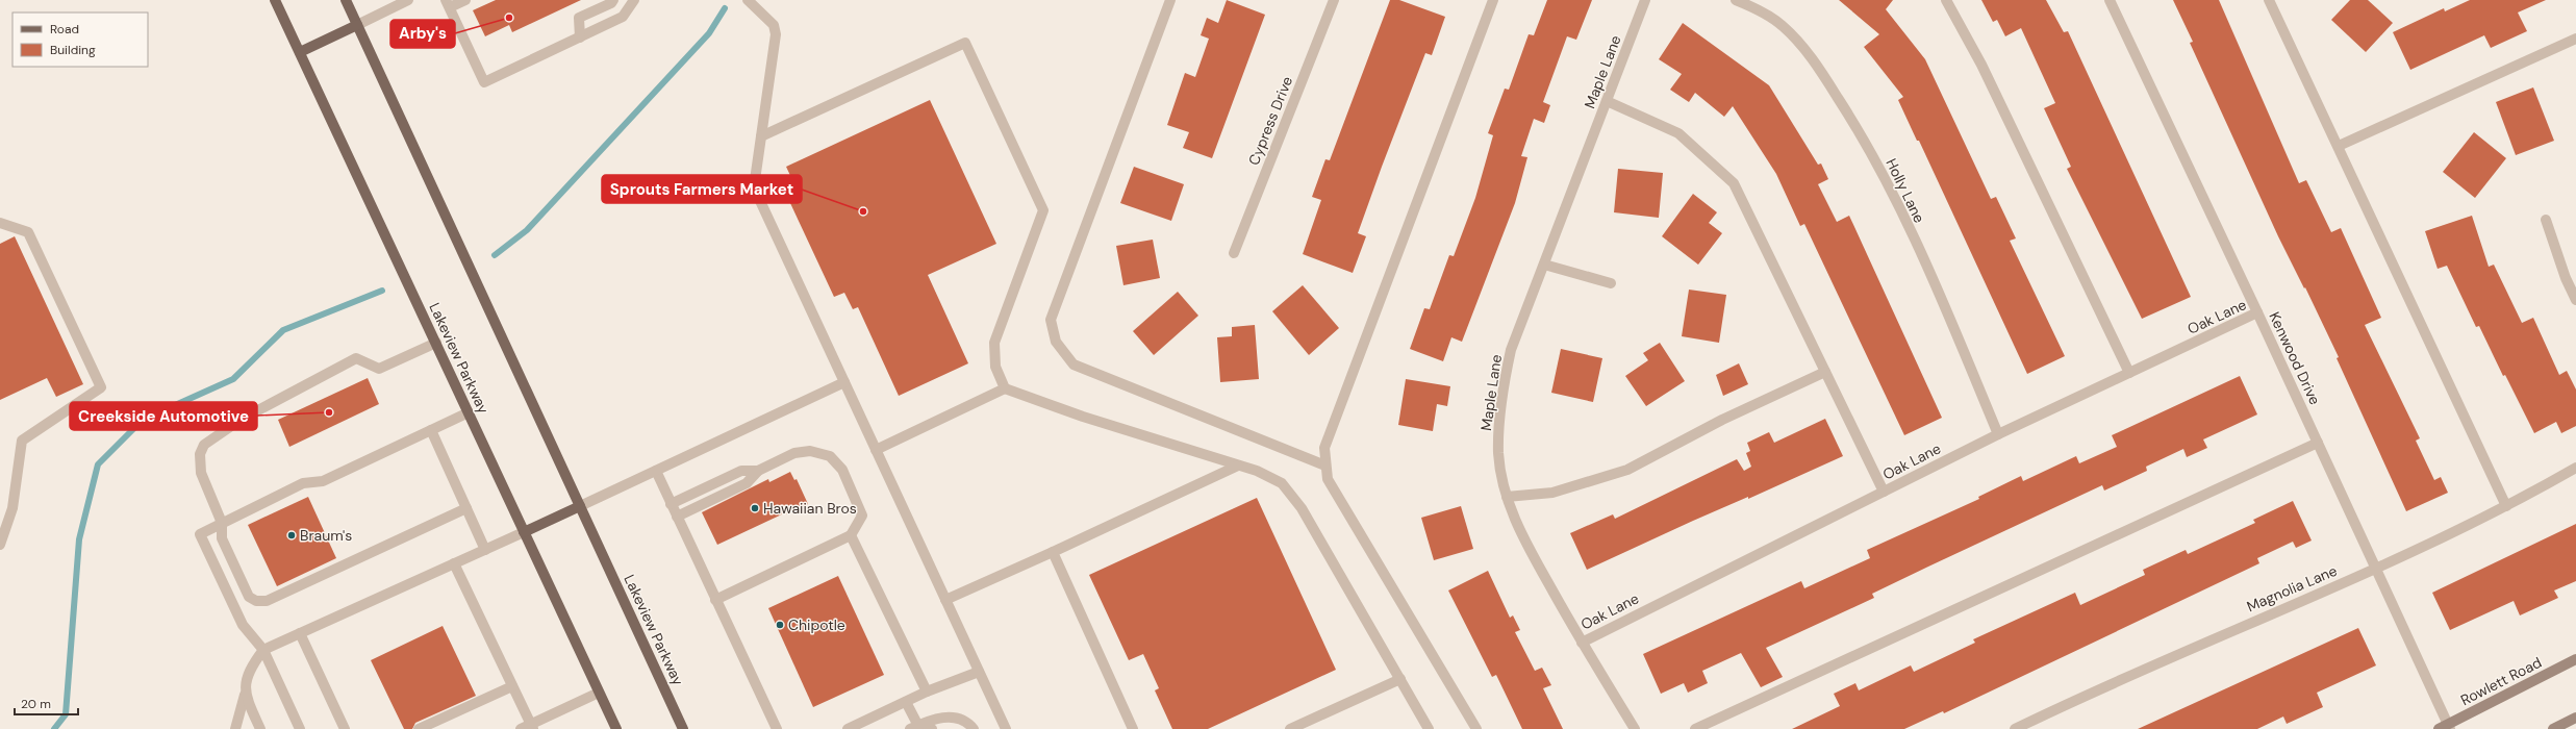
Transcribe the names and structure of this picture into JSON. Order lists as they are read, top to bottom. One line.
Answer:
{"streets":{"main road":["Lakeview Parkway","Rowlett Road"],"street":["Maple Lane","Cypress Drive","Holly Lane","Oak Lane","Kenwood Drive","Magnolia Lane"]},"crossings":[["Maple Lane","Oak Lane"],["Holly Lane","Oak Lane"],["Oak Lane","Kenwood Drive"],["Kenwood Drive","Magnolia Lane"],["Kenwood Drive","Rowlett Road"]],"places":["Arby's","Sprouts Farmers Market","Creekside Automotive","Hawaiian Bros","Braum's","Chipotle"],"legend":["Road","Building"],"scale_bar":"20 m"}
